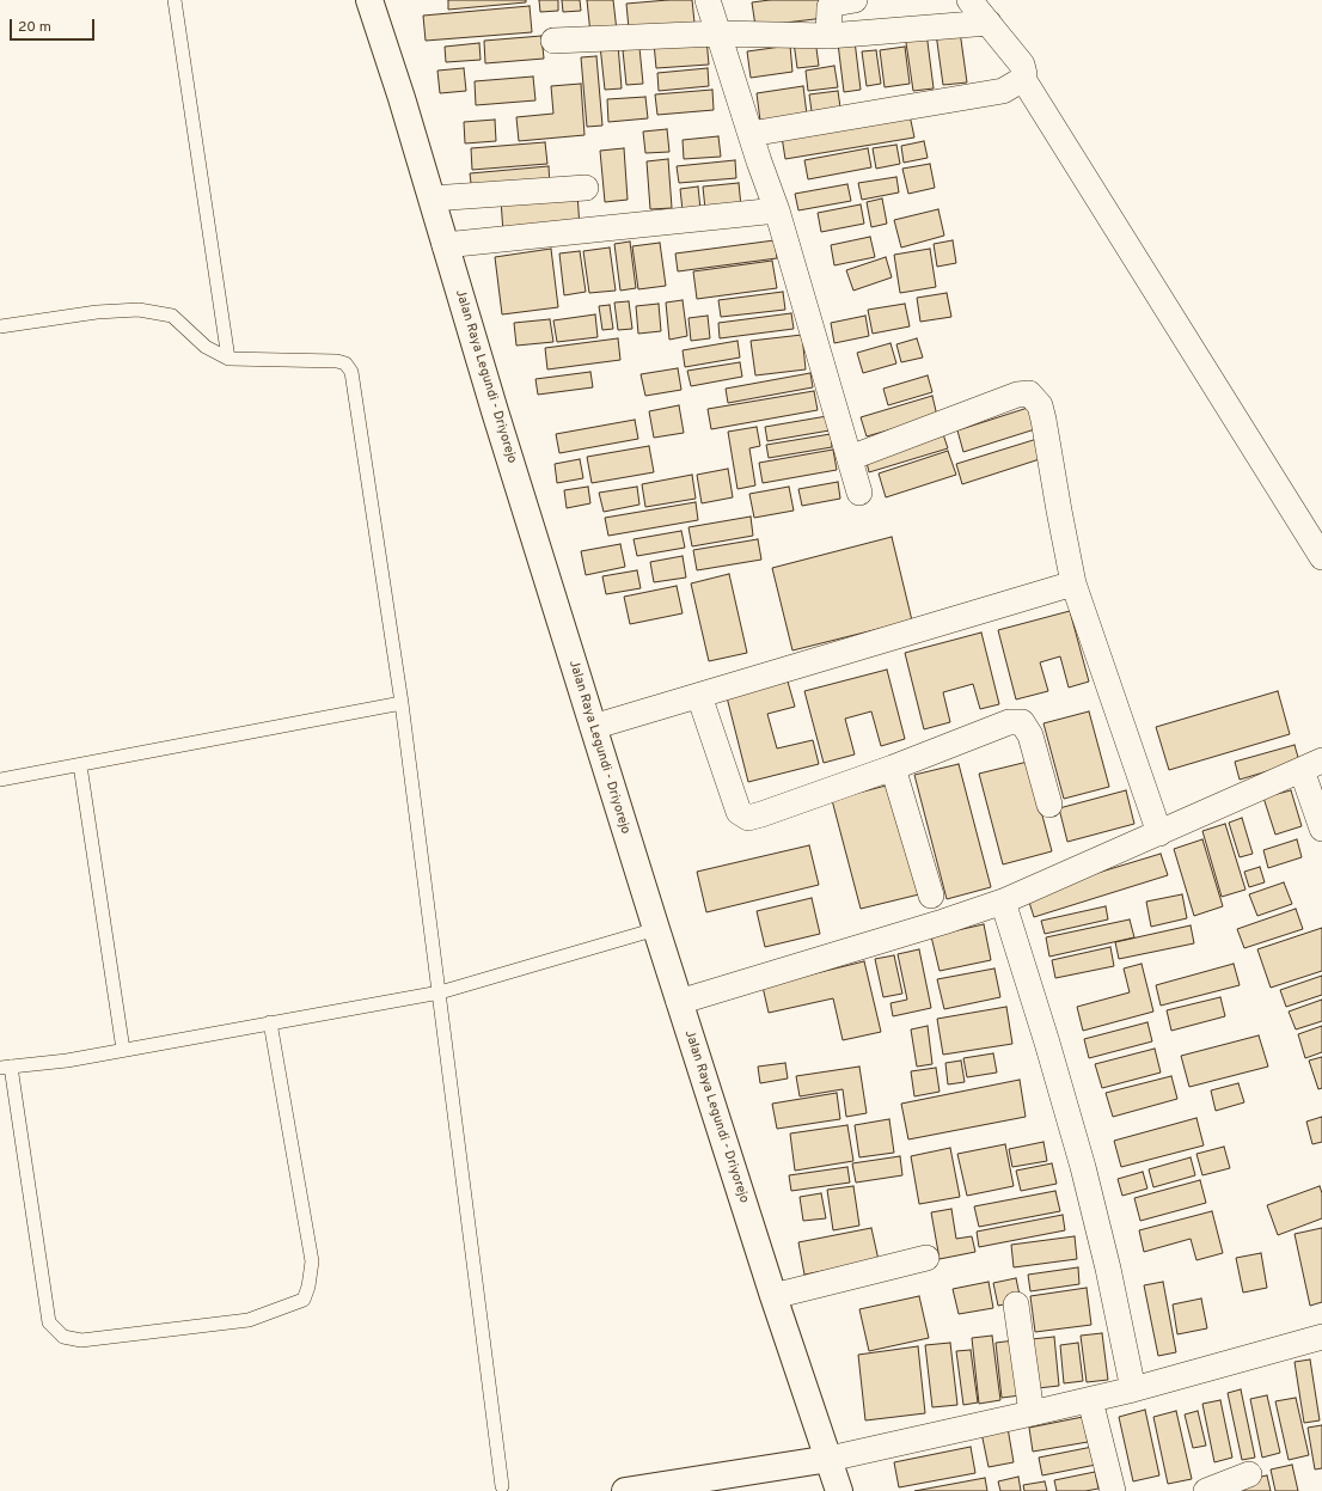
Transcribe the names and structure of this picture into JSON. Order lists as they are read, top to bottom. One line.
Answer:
{"streets":{"main road":["Jalan Raya Legundi - Driyorejo"]},"scale_bar":"20 m"}
